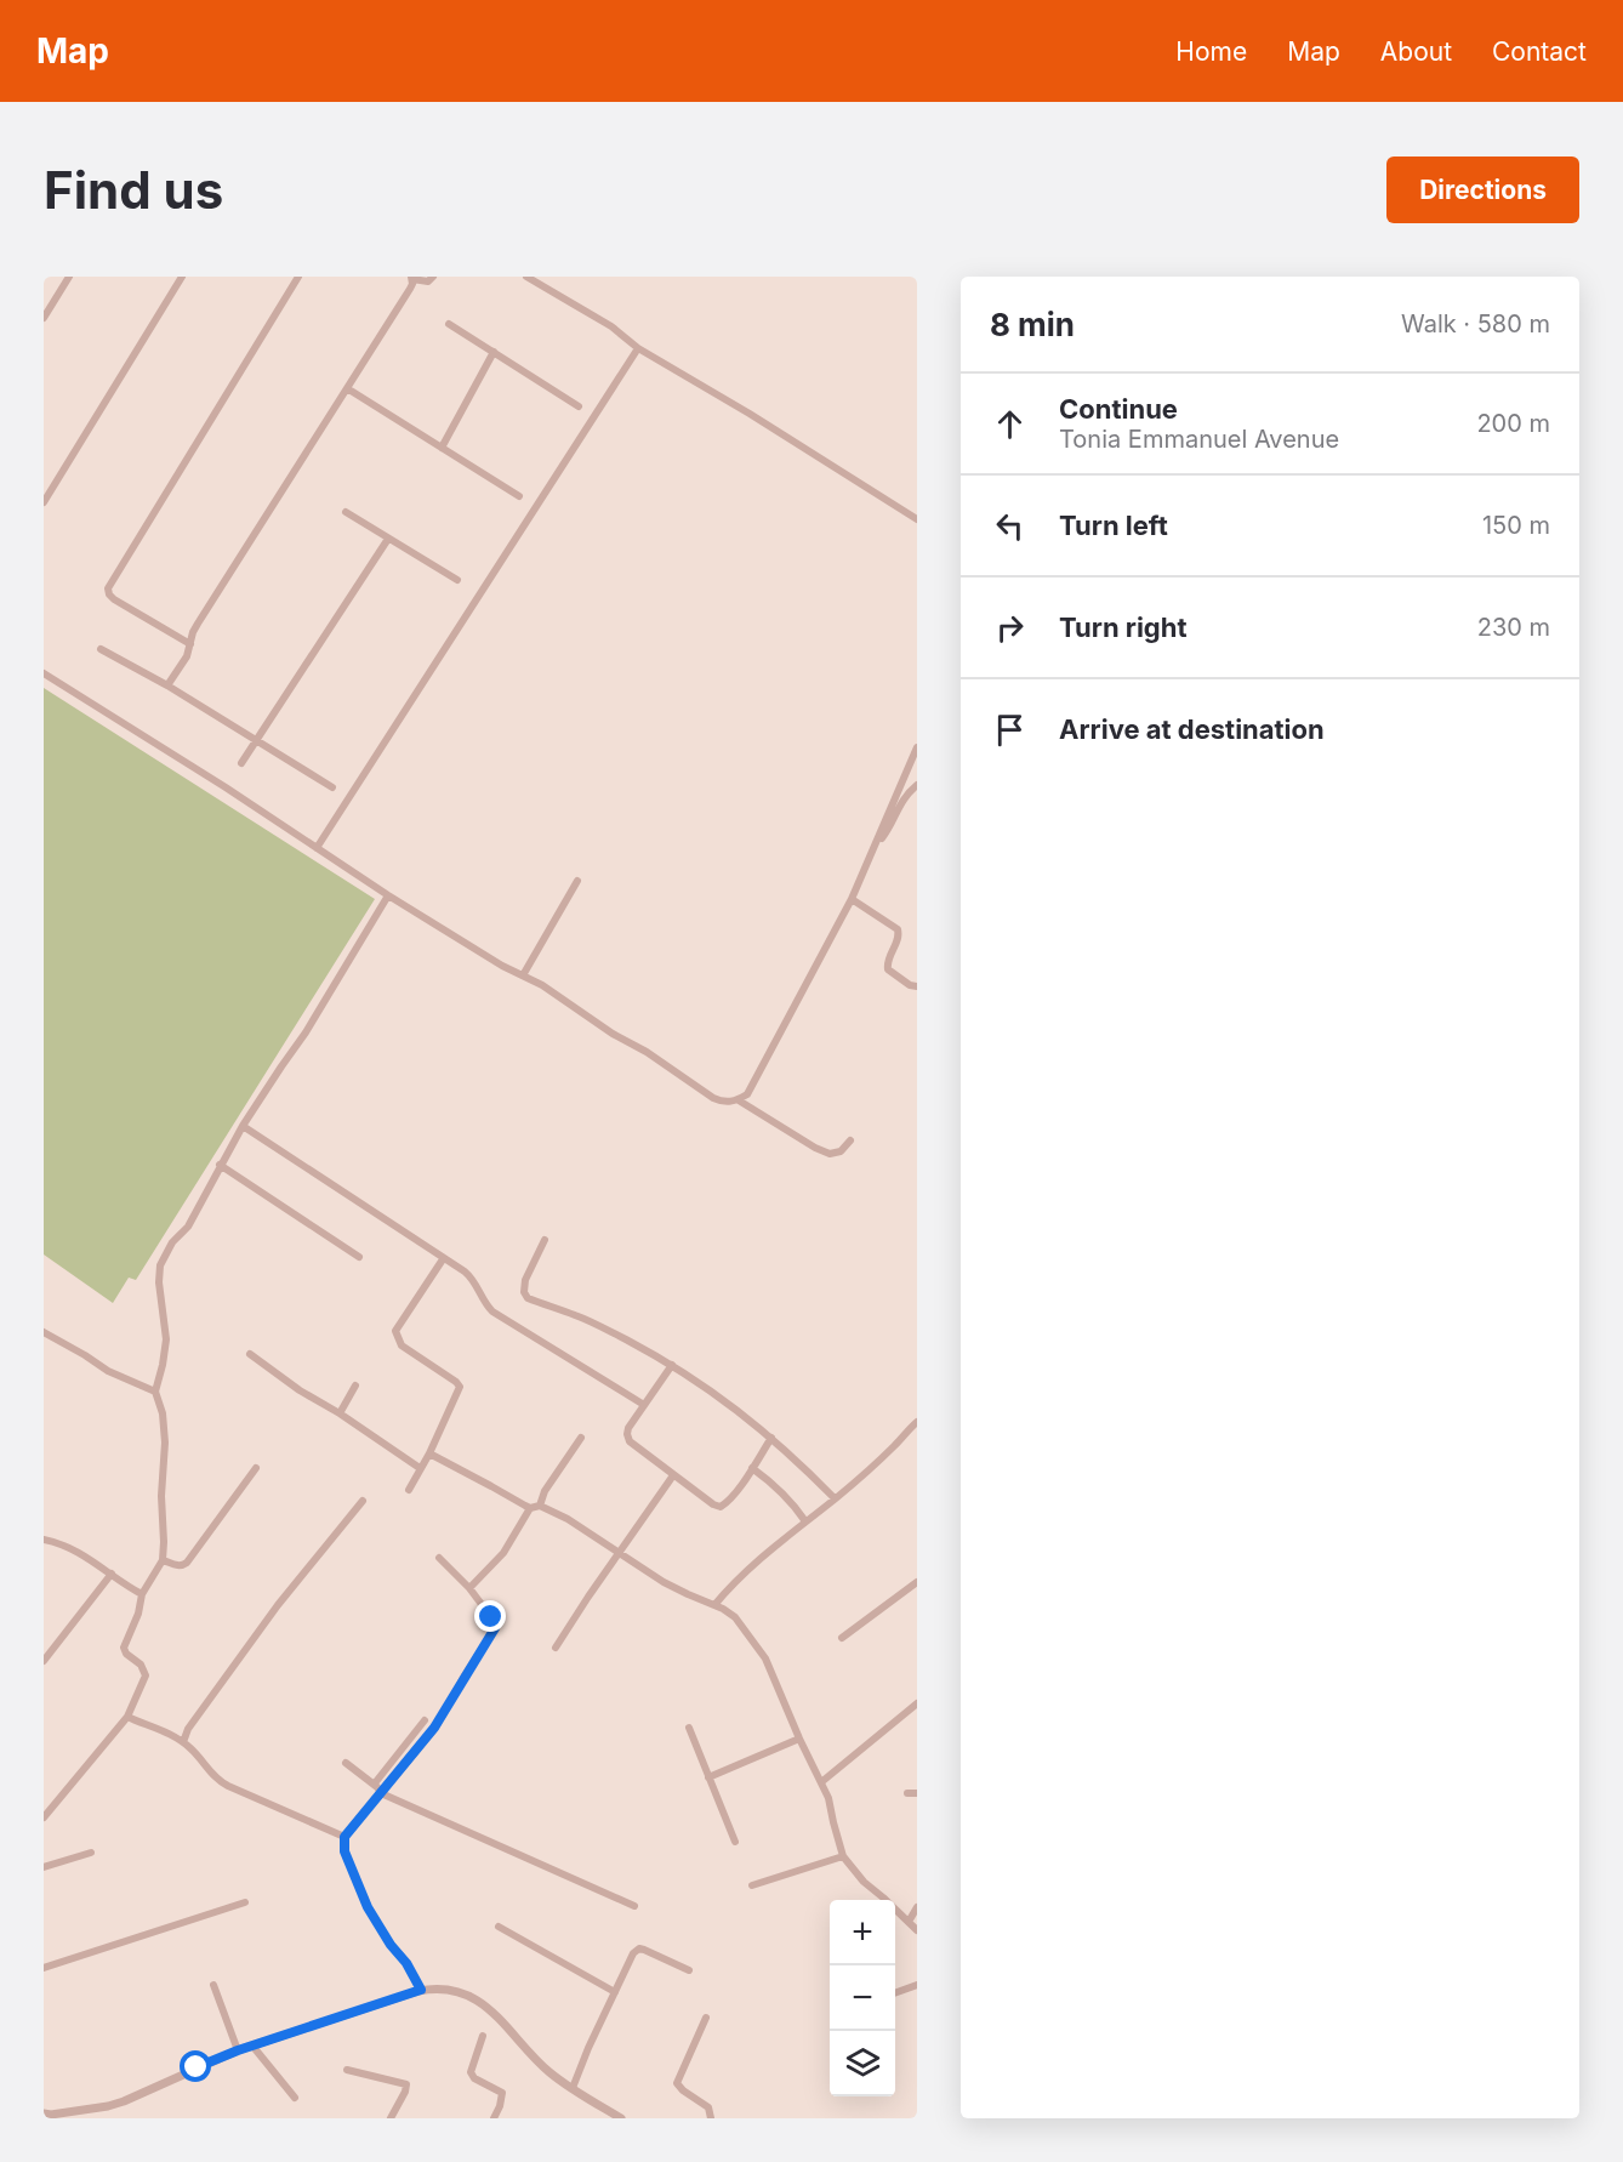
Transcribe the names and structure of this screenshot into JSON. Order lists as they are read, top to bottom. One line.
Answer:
{"page":{"header":"Map","nav":["Home","Map","About","Contact"],"buttons":"Directions","title":"Find us","heading":["8 min","Walk · 580 m"],"list":[["Continue","Tonia Emmanuel Avenue","200 m"],["Turn left","150 m"],["Turn right","230 m"],"Arrive at destination"],"map_buttons":["+","−"]}}
